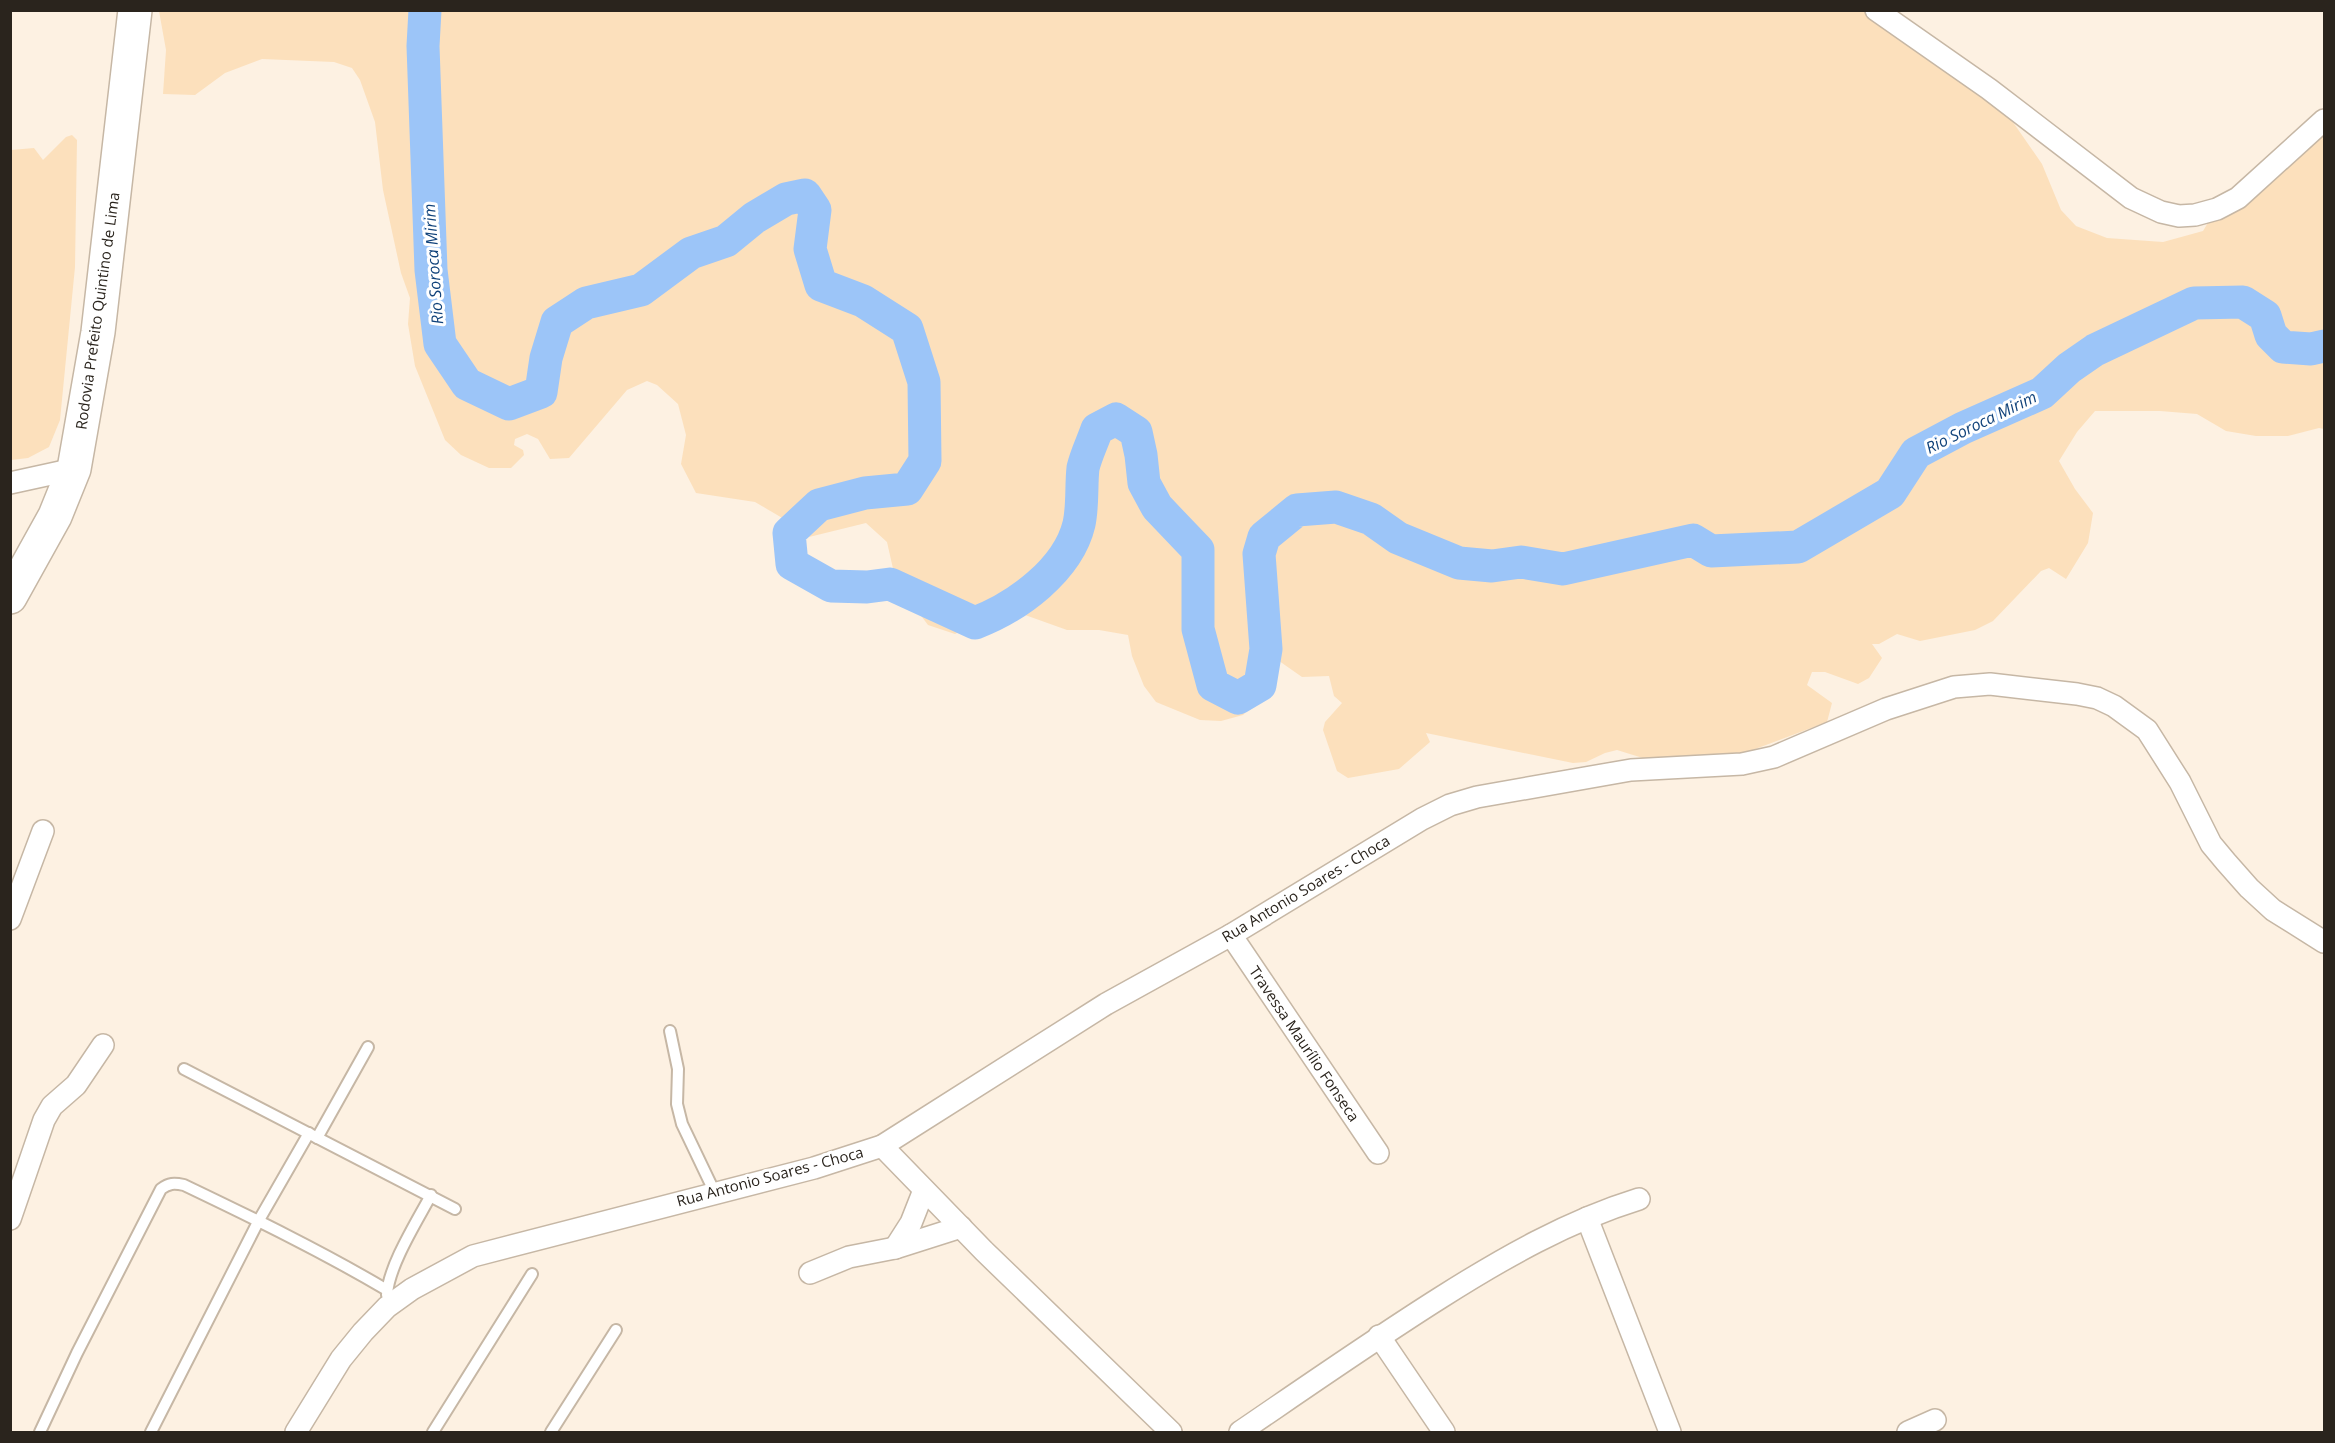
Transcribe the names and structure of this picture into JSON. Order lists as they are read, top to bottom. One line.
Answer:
{"streets":{"main road":["Rodovia Prefeito Quintino de Lima"],"street":["Rua Antonio Soares - Choca","Travessa Maurílio Fonseca"]},"crossings":[["Rua Antonio Soares - Choca","Travessa Maurílio Fonseca"]],"water":["Rio Soroca Mirim"]}
